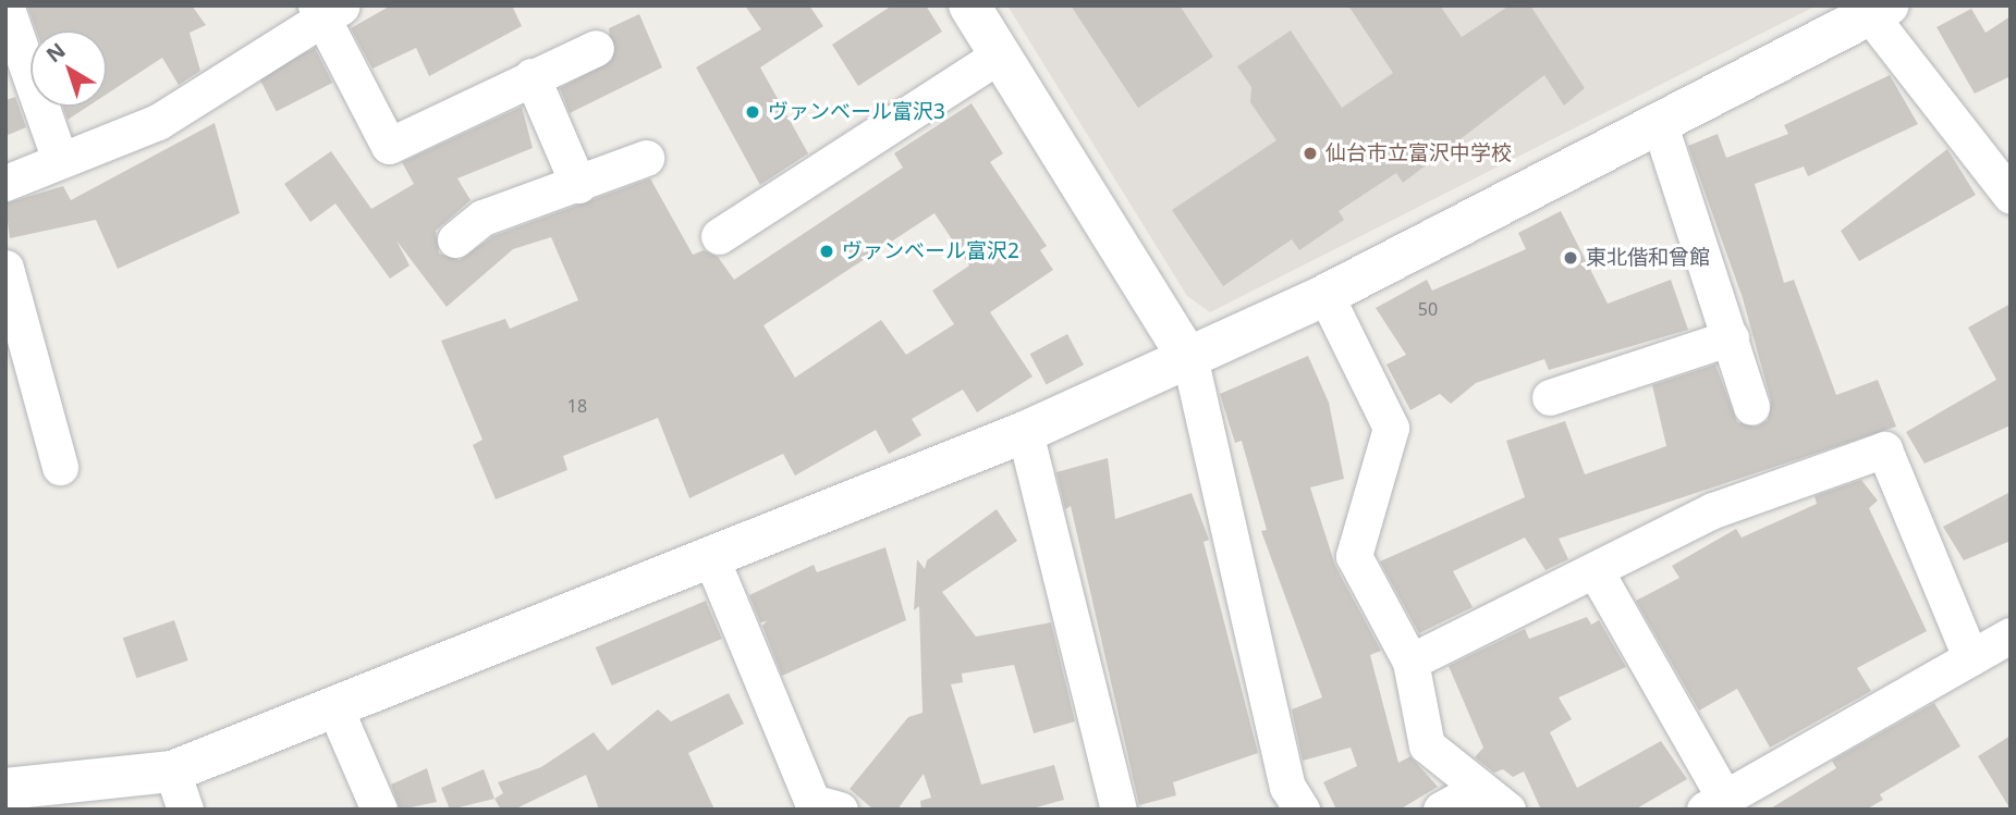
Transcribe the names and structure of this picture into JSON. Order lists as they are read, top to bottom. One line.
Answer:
{"places":["ヴァンベール富沢3","仙台市立富沢中学校","ヴァンベール富沢2","東北偕和曾館"],"house_numbers":["50","18"],"north":"top left"}
